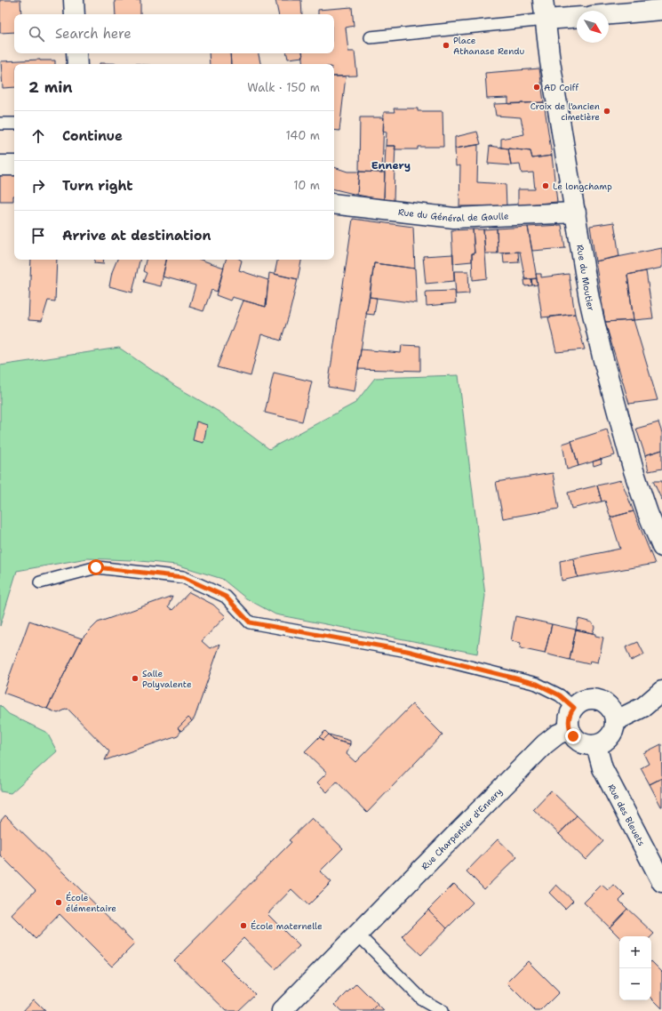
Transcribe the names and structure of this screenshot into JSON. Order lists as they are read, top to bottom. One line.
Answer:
{"streets":{"street":["Rue du Général de Gaulle","Rue du Moutier","Rue des Bleuets","Rue Charpentier d'Ennery"]},"crossings":[["Rue du Général de Gaulle","Rue du Moutier"],["Rue des Bleuets","Rue Charpentier d'Ennery"]],"districts":["Ennery"],"places":["Place Athanase Rendu","AD Coiff","Croix de l'ancien cimetière","Le longchamp","Salle Polyvalente","École élémentaire","École maternelle"],"north":"bottom right","page":{"search":"Search here","heading":["2 min","Walk · 150 m"],"list":[["Continue","140 m"],["Turn right","10 m"],"Arrive at destination"],"map_buttons":["+","−"]}}
